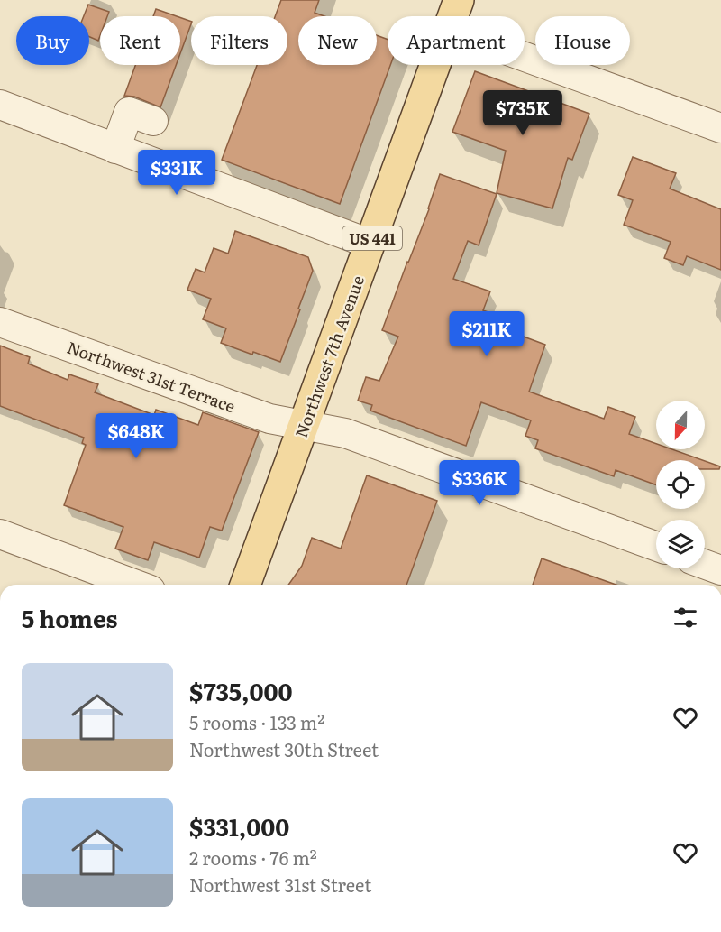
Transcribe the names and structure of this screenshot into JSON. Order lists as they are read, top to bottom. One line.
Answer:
{"streets":{"main road":["US 441","Northwest 7th Avenue"],"street":["Northwest 31st Terrace"]},"crossings":[["Northwest 7th Avenue","Northwest 31st Terrace"]],"north":"bottom","page":{"chip":["Buy","Rent","Filters","New","Apartment","House"],"price":["$735K","$331K","$211K","$648K","$336K"],"heading":"5 homes","list":[{"name":"$735,000","note":"5 rooms · 133 m² · Northwest 30th Street"},{"name":"$331,000","note":"2 rooms · 76 m² · Northwest 31st Street"}]}}
